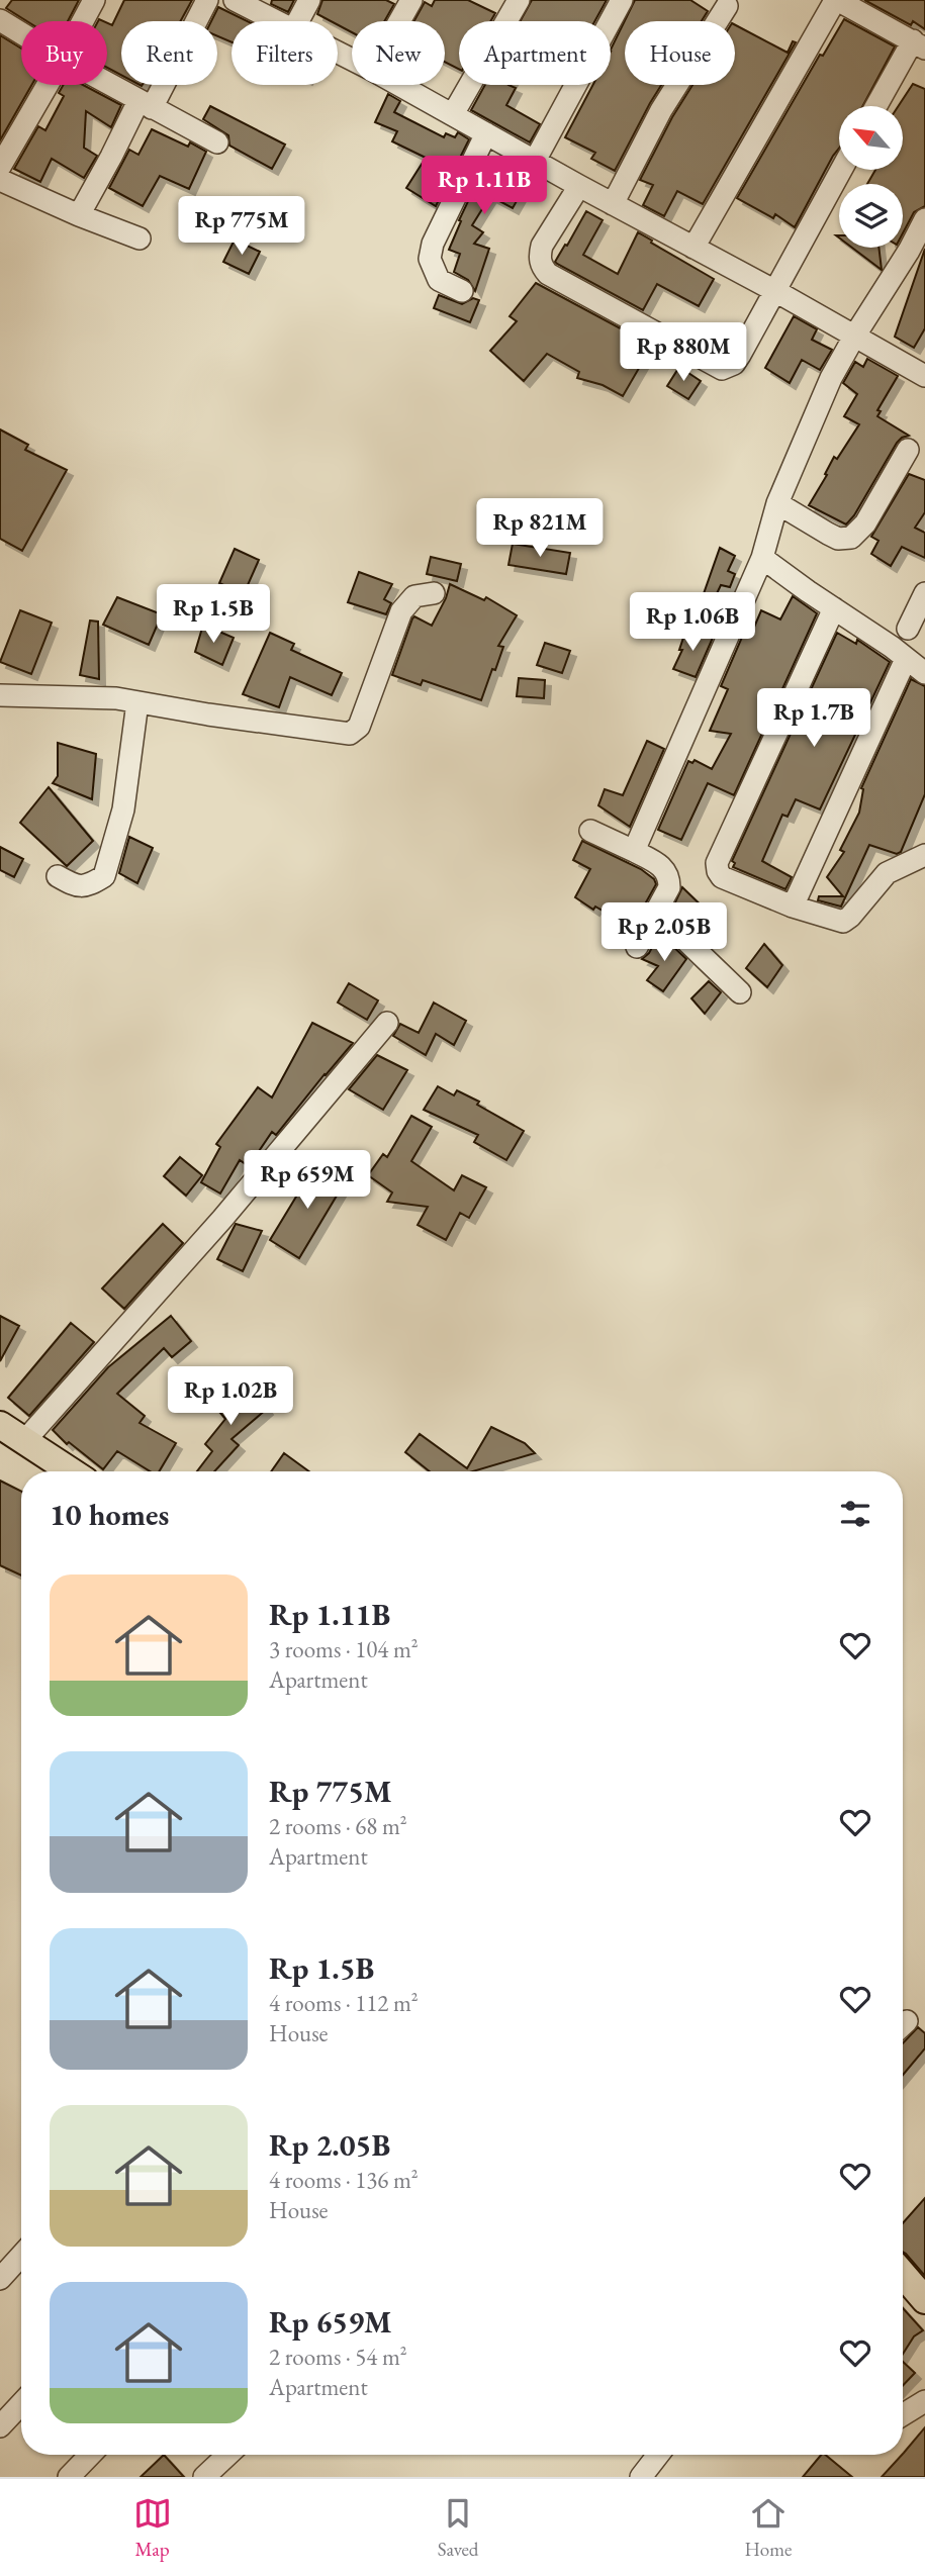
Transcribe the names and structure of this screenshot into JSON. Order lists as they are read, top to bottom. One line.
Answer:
{"north":"top left","page":{"chip":["Buy","Rent","Filters","New","Apartment","House"],"price":["Rp 1.11B","Rp 775M","Rp 880M","Rp 821M","Rp 1.5B","Rp 1.06B","Rp 1.7B","Rp 2.05B","Rp 659M","Rp 1.02B"],"heading":"10 homes","list":[{"name":"Rp 1.11B","note":"3 rooms · 104 m² · Apartment"},{"name":"Rp 775M","note":"2 rooms · 68 m² · Apartment"},{"name":"Rp 1.5B","note":"4 rooms · 112 m² · House"},{"name":"Rp 2.05B","note":"4 rooms · 136 m² · House"},{"name":"Rp 659M","note":"2 rooms · 54 m² · Apartment"}],"tabs":["Map","Saved","Home"]}}
